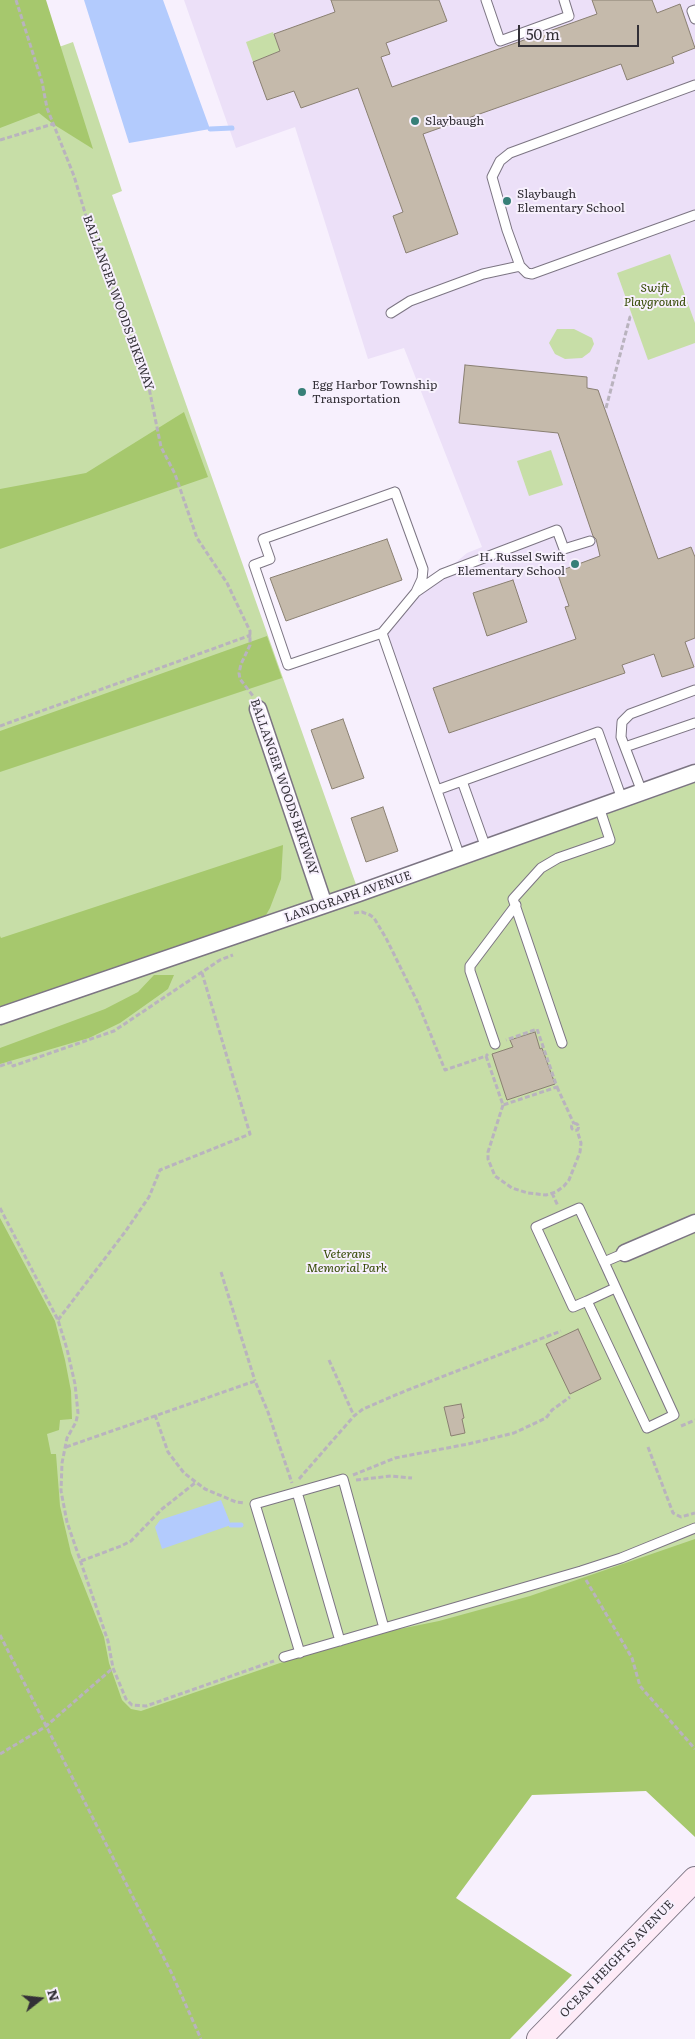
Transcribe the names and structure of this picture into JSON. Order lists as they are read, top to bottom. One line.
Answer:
{"streets":{"main road":["OCEAN HEIGHTS AVENUE"],"street":["BALLANGER WOODS BIKEWAY","LANDGRAPH AVENUE"]},"crossings":[["BALLANGER WOODS BIKEWAY","LANDGRAPH AVENUE"]],"parks":["Swift Playground","Veterans Memorial Park"],"places":["Slaybaugh","Slaybaugh Elementary School","Egg Harbor Township Transportation","H. Russel Swift Elementary School"],"scale_bar":"50 m","north":"right"}
